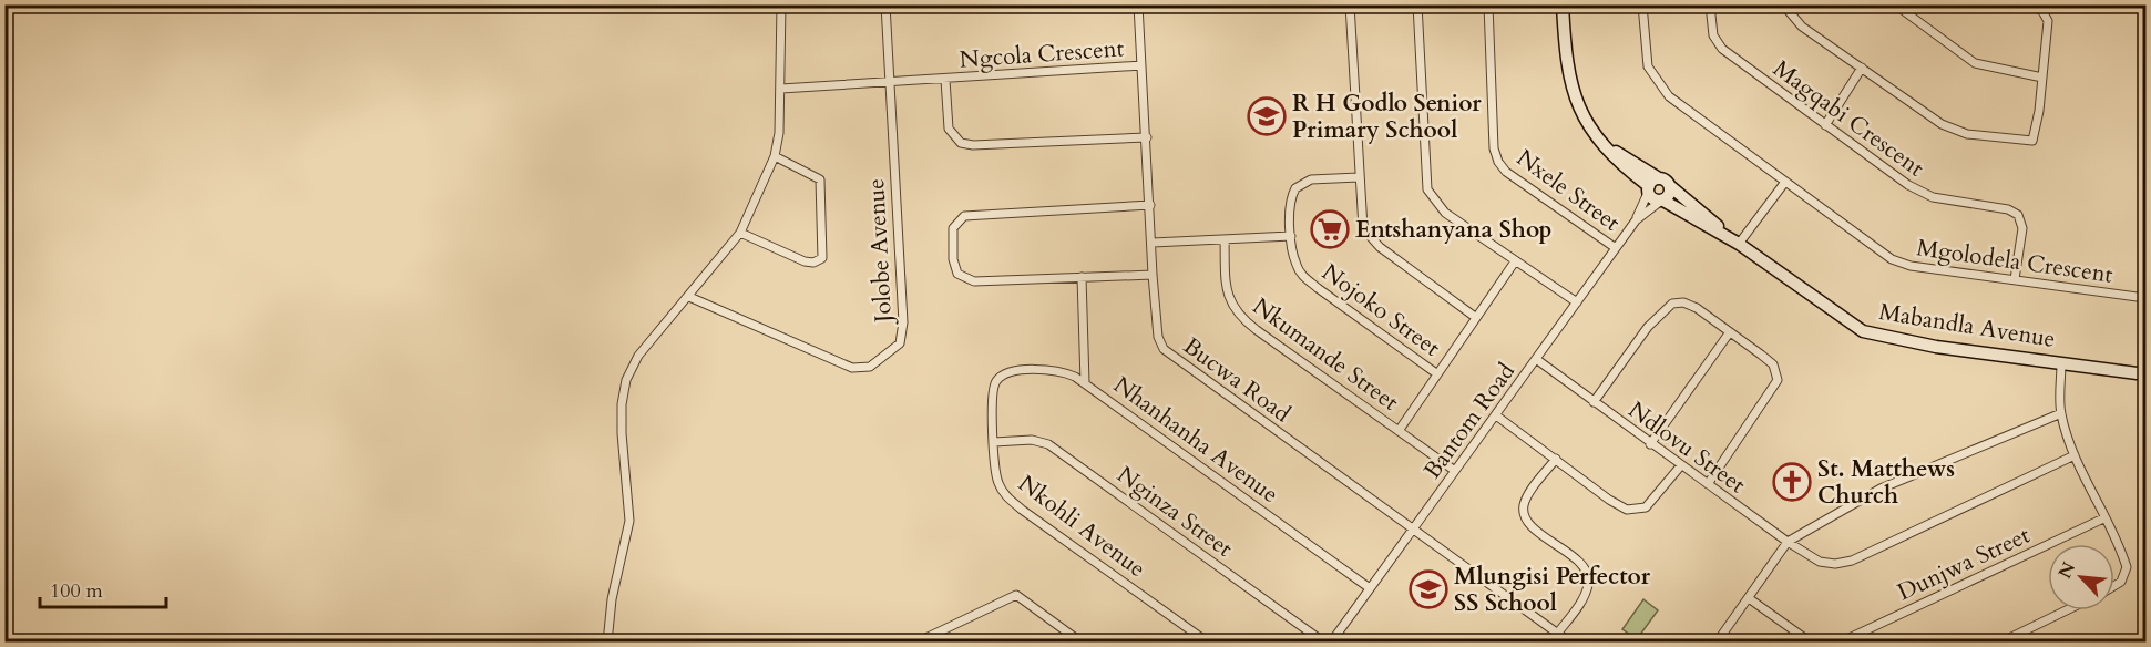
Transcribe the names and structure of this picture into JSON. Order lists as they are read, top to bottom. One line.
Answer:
{"streets":{"street":["Ngcola Crescent","Magqabi Crescent","Nxele Street","Jolobe Avenue","Mgolodela Crescent","Nojoko Street","Mabandla Avenue","Nkumande Street","Bucwa Road","Bantom Road","Nhanhanha Avenue","Ndlovu Street","Nginza Street","Nkohli Avenue","Dunjwa Street"]},"crossings":[["Ngcola Crescent","Jolobe Avenue"],["Ngcola Crescent","Bucwa Road"],["Magqabi Crescent","Mgolodela Crescent"],["Nxele Street","Bantom Road"],["Mabandla Avenue","Bantom Road"],["Nkumande Street","Bantom Road"],["Bucwa Road","Bantom Road"],["Bantom Road","Nhanhanha Avenue"],["Bantom Road","Ndlovu Street"],["Nhanhanha Avenue","Nkohli Avenue"],["Nginza Street","Nkohli Avenue"]],"places":{"school or university":["R H Godlo Senior Primary School","Mlungisi Perfector SS School"],"supermarket":["Entshanyana Shop"],"church":["St. Matthews Church"]},"scale_bar":"100 m","north":"top left"}
